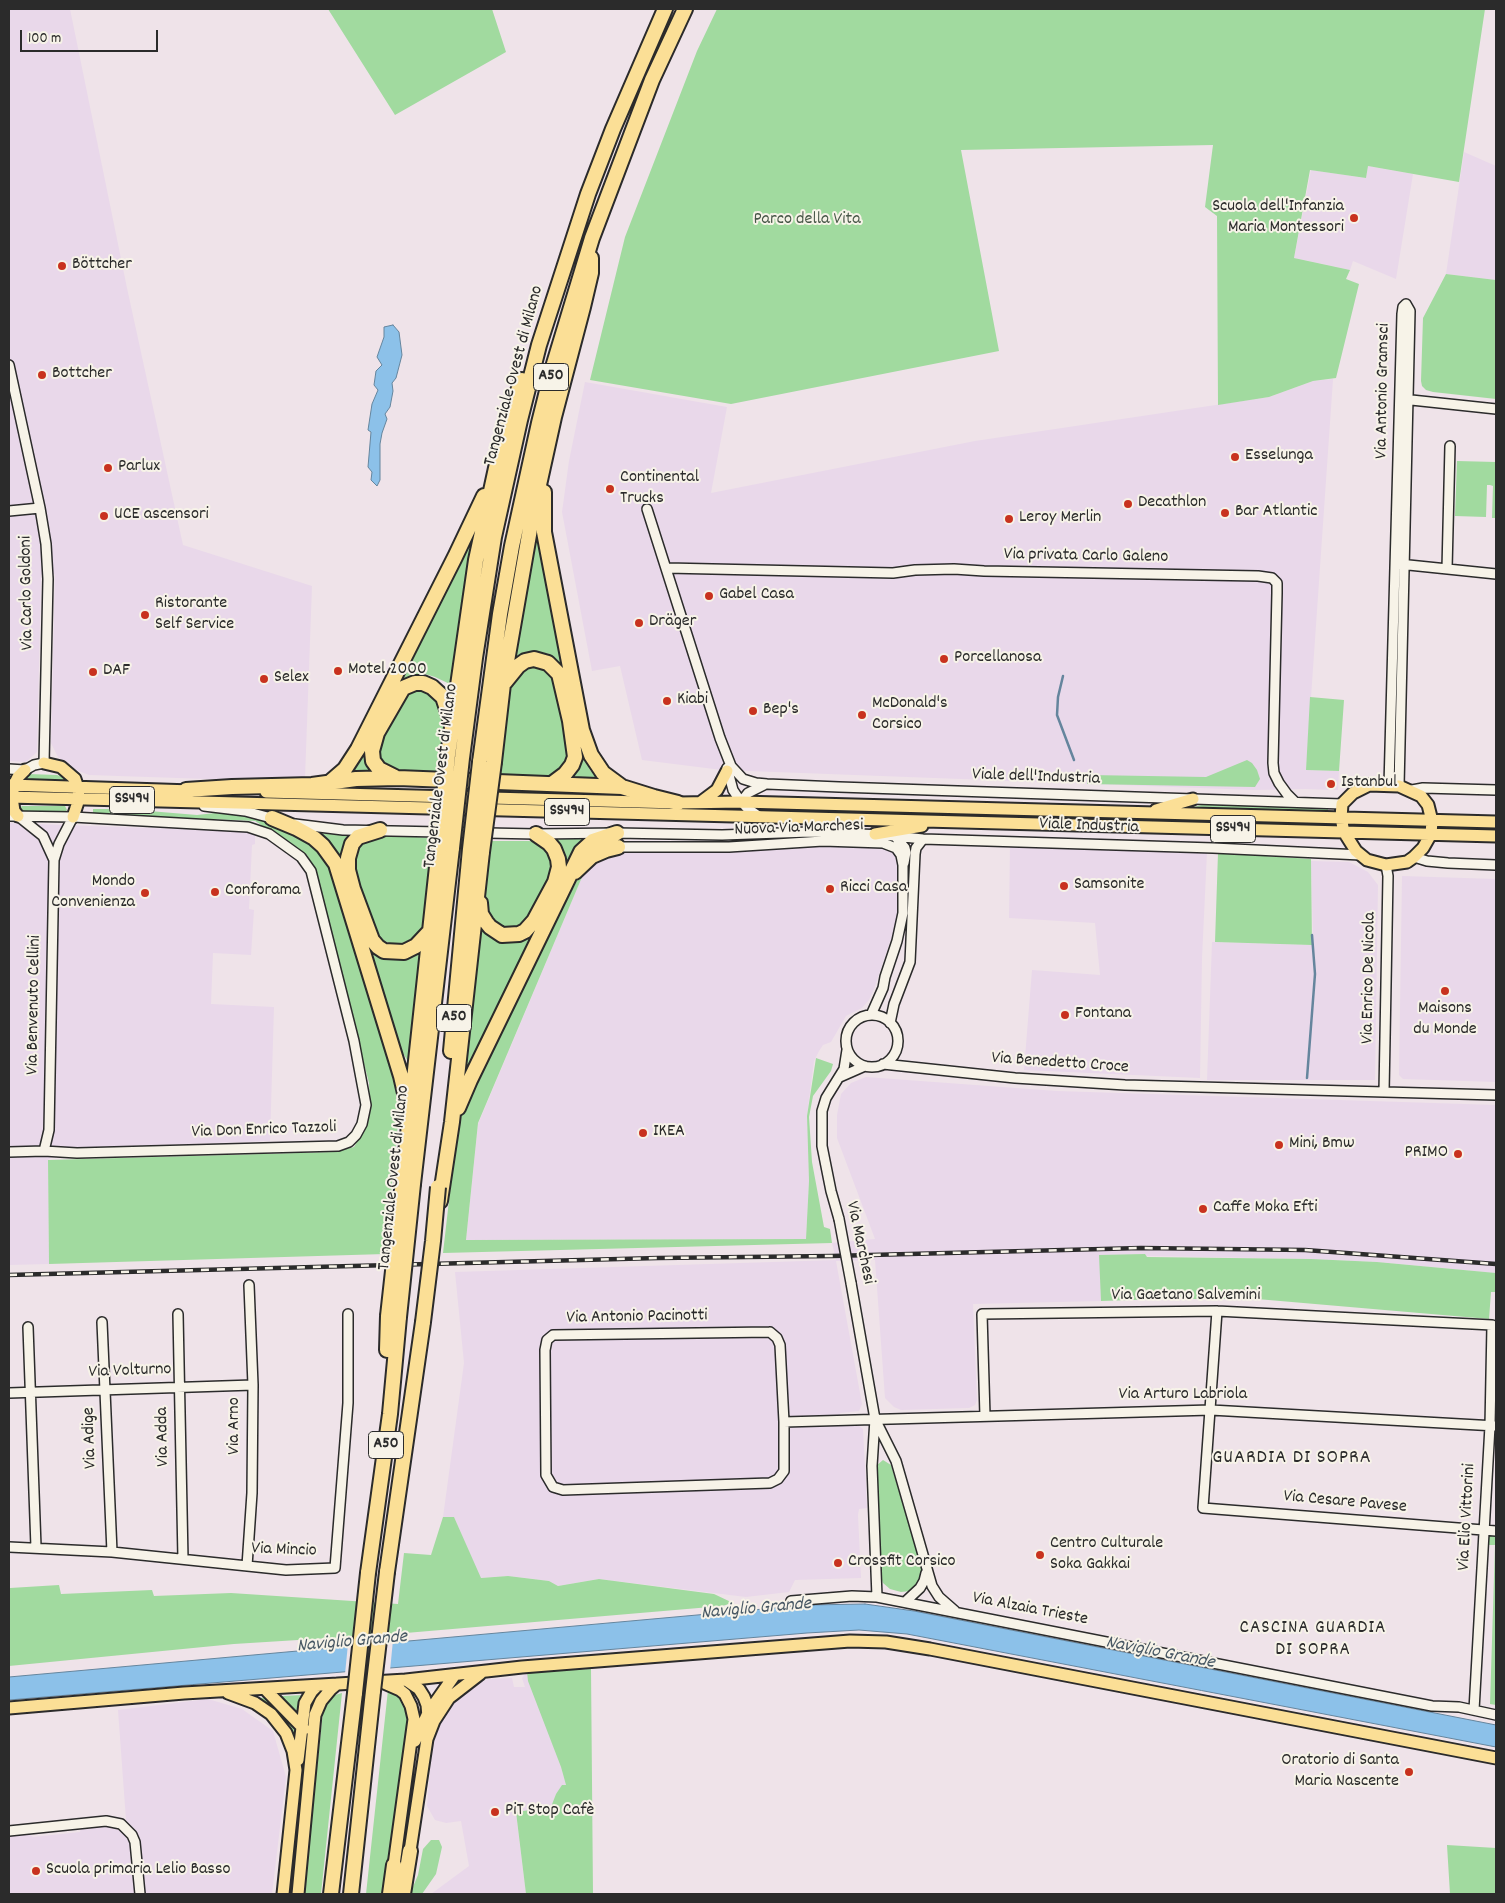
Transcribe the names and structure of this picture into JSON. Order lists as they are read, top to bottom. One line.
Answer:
{"streets":{"highway":["Tangenziale Ovest di Milano","A50"],"main road":["SS494"],"street":["Via Antonio Gramsci","Via privata Carlo Galeno","Via Carlo Goldoni","Viale dell'Industria","Viale Industria","Nuova Via Marchesi","Via Enrico De Nicola","Via Benvenuto Cellini","Via Benedetto Croce","Via Don Enrico Tazzoli","Via Marchesi","Via Gaetano Salvemini","Via Antonio Pacinotti","Via Volturno","Via Arturo Labriola","Via Arno","Via Adda","Via Adige","Via Cesare Pavese","Via Elio Vittorini","Via Mincio","Via Alzaia Trieste"]},"crossings":[["Tangenziale Ovest di Milano","A50"],["Via privata Carlo Galeno","Viale dell'Industria"],["Viale Industria","Nuova Via Marchesi"],["Via Enrico De Nicola","Via Benedetto Croce"],["Via Benvenuto Cellini","Via Don Enrico Tazzoli"],["Via Benedetto Croce","Via Marchesi"],["Via Marchesi","Via Arturo Labriola"],["Via Marchesi","Via Alzaia Trieste"],["Via Gaetano Salvemini","Via Arturo Labriola"],["Via Gaetano Salvemini","Via Elio Vittorini"],["Via Volturno","Via Arno"],["Via Volturno","Via Adda"],["Via Volturno","Via Adige"],["Via Arturo Labriola","Via Cesare Pavese"],["Via Arturo Labriola","Via Elio Vittorini"],["Via Arno","Via Mincio"],["Via Adda","Via Mincio"],["Via Adige","Via Mincio"],["Via Cesare Pavese","Via Elio Vittorini"],["Via Elio Vittorini","Via Alzaia Trieste"]],"districts":["GUARDIA DI SOPRA","CASCINA GUARDIA DI SOPRA"],"water":["Naviglio Grande"],"parks":["Parco della Vita"],"places":["Scuola dell'Infanzia Maria Montessori","Böttcher","Bottcher","Esselunga","Parlux","Continental Trucks","Decathlon","Bar Atlantic","UCE ascensori","Leroy Merlin","Gabel Casa","Ristorante Self Service","Dräger","Porcellanosa","Motel 2000","DAF","Selex","Kiabi","Bep's","McDonald's Corsico","Istanbul","Samsonite","Ricci Casa","Conforama","Mondo Convenienza","Maisons du Monde","Fontana","IKEA","Mini, Bmw","PRIMO","Caffe Moka Efti","Centro Culturale Soka Gakkai","Crossfit Corsico","Oratorio di Santa Maria Nascente","PiT Stop Cafè","Scuola primaria Lelio Basso"],"scale_bar":"100 m"}
